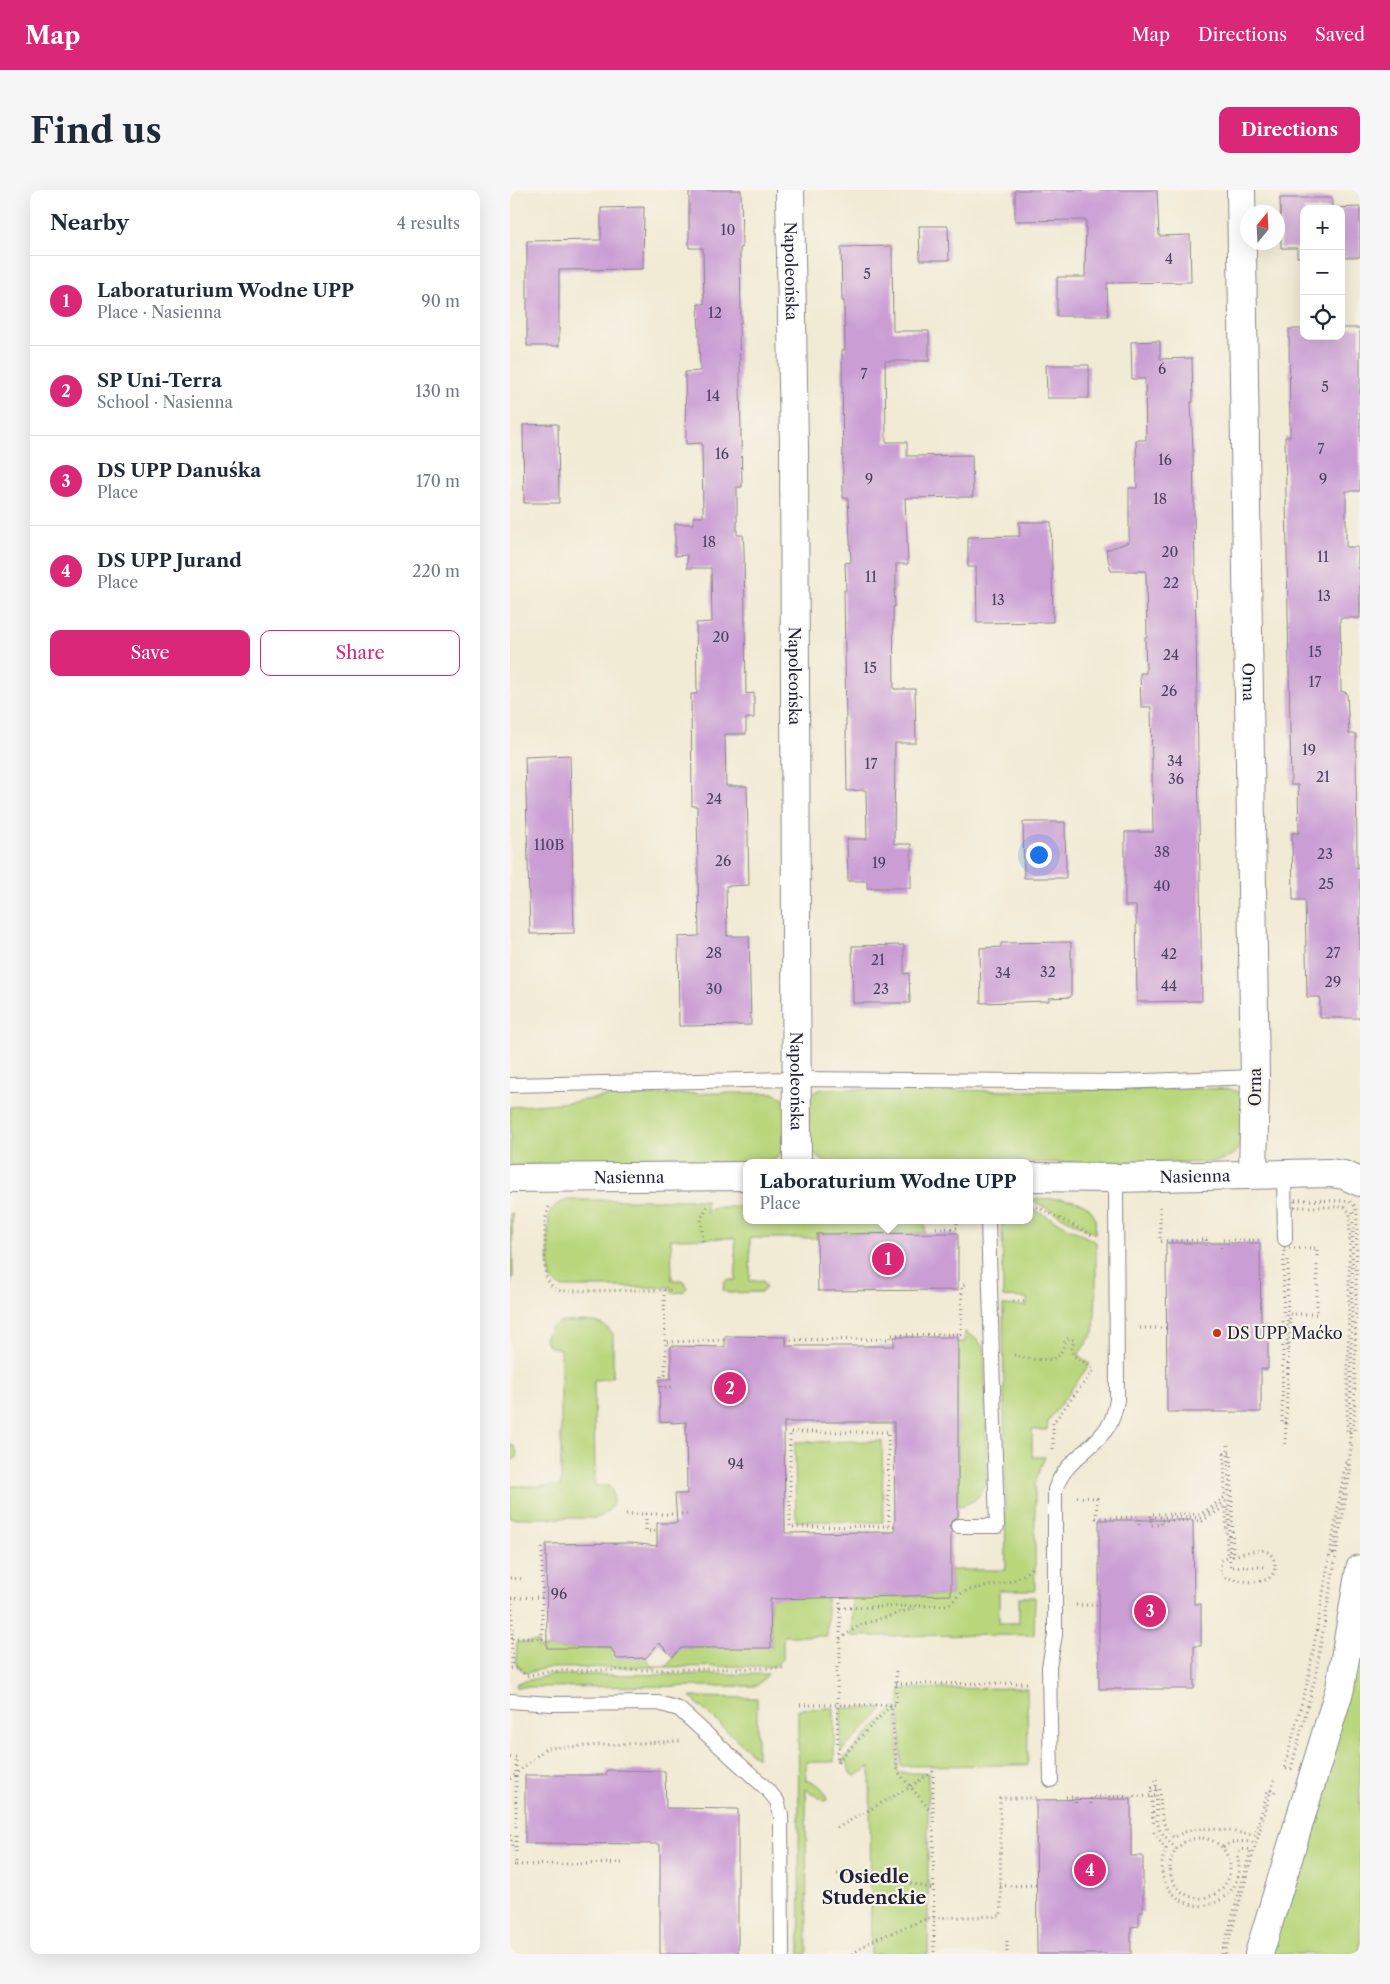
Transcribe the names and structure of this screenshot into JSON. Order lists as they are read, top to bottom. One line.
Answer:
{"streets":{"street":["Napoleońska","Orna","Nasienna"]},"crossings":[["Orna","Nasienna"]],"districts":["Osiedle Studenckie"],"places":["DS UPP Maćko"],"house_numbers":["10","4","5","12","6","7","5","14","7","16","16","9","9","18","18","20","11","11","22","13","13","20","15","24","15","17","26","19","34","17","21","36","24","110B","38","23","26","19","25","40","28","27","42","21","32","34","29","44","30","23","94","96"],"north":"top","page":{"header":"Map","nav":["Map","Directions","Saved"],"buttons":["Directions",["Save","Share"]],"title":"Find us","heading":["Nearby","4 results"],"map_buttons":["+","−"],"list":[{"mark":"1","name":"Laboraturium Wodne UPP","note":"Place · Nasienna","value":"90 m"},{"mark":"2","name":"SP Uni-Terra","note":"School · Nasienna","value":"130 m"},{"mark":"3","name":"DS UPP Danuśka","note":"Place","value":"170 m"},{"mark":"4","name":"DS UPP Jurand","note":"Place","value":"220 m"}],"popup":["Laboraturium Wodne UPP","Place"],"pins":["1","2","3","4"]}}
